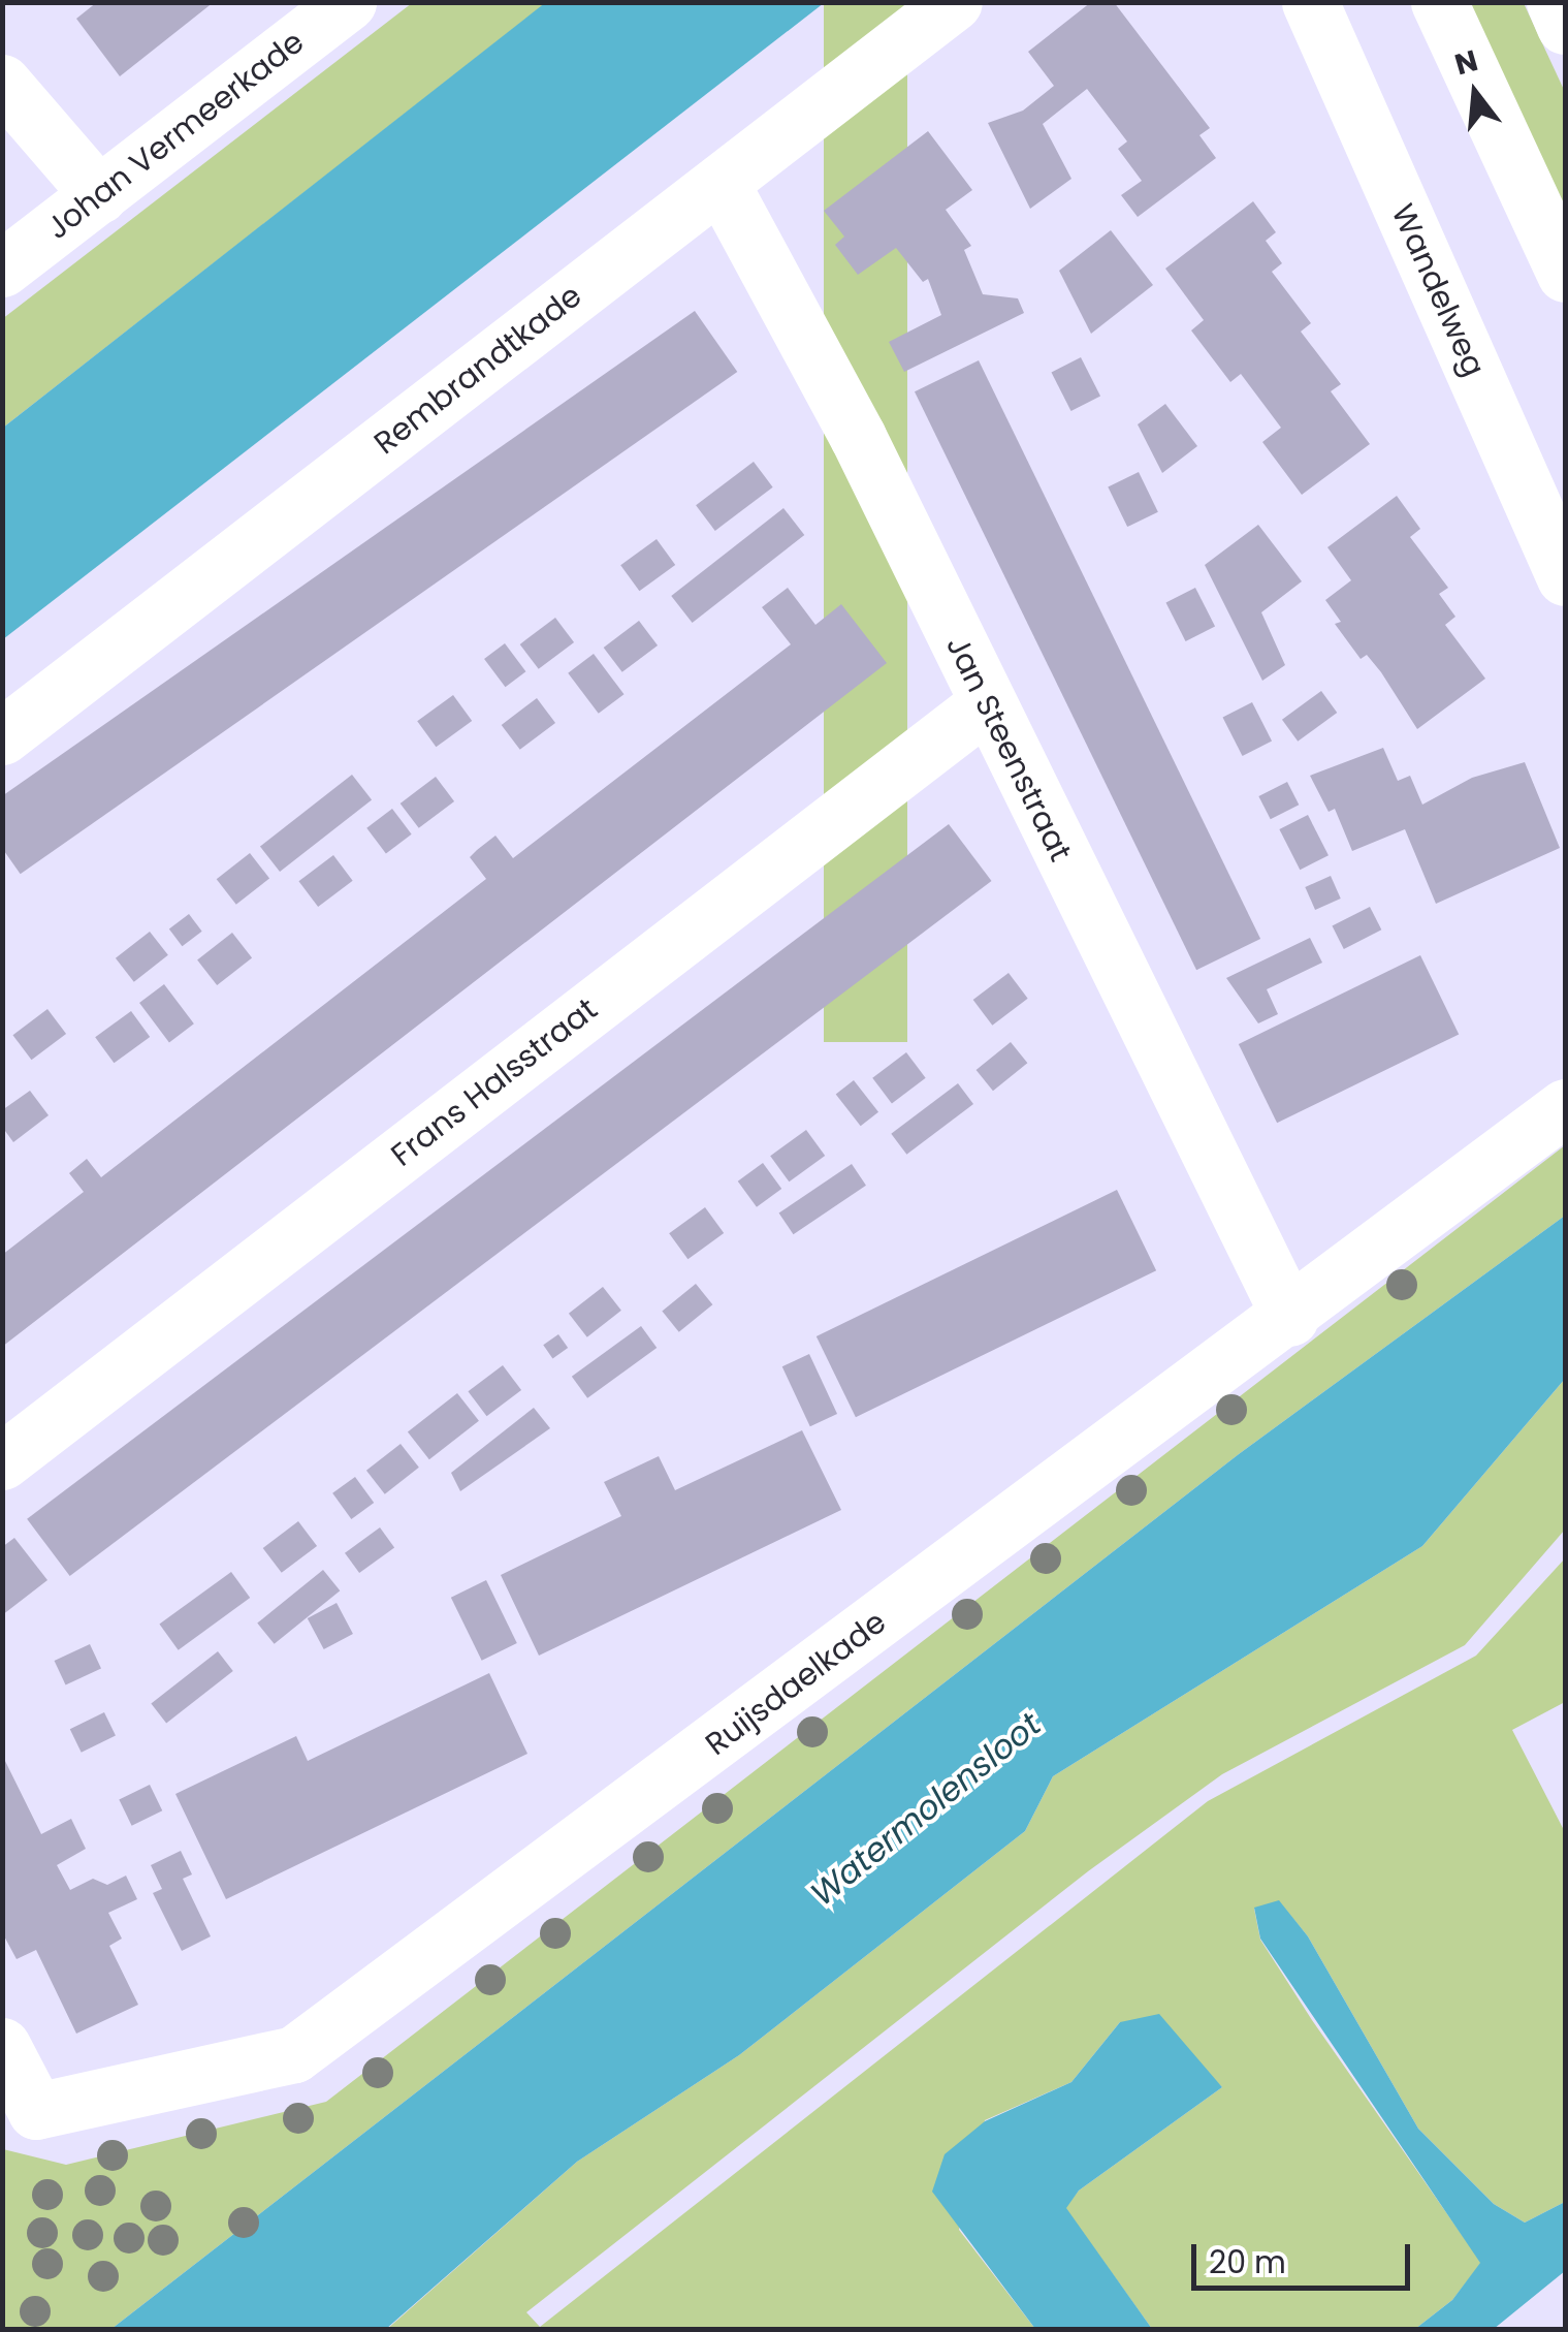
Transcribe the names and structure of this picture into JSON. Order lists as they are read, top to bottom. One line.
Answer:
{"streets":{"street":["Johan Vermeerkade","Wandelweg","Rembrandtkade","Jan Steenstraat","Frans Halsstraat","Ruijsdaelkade"]},"crossings":[["Rembrandtkade","Jan Steenstraat"],["Jan Steenstraat","Frans Halsstraat"],["Jan Steenstraat","Ruijsdaelkade"]],"water":["Watermolensloot"],"scale_bar":"20 m","north":"top"}
